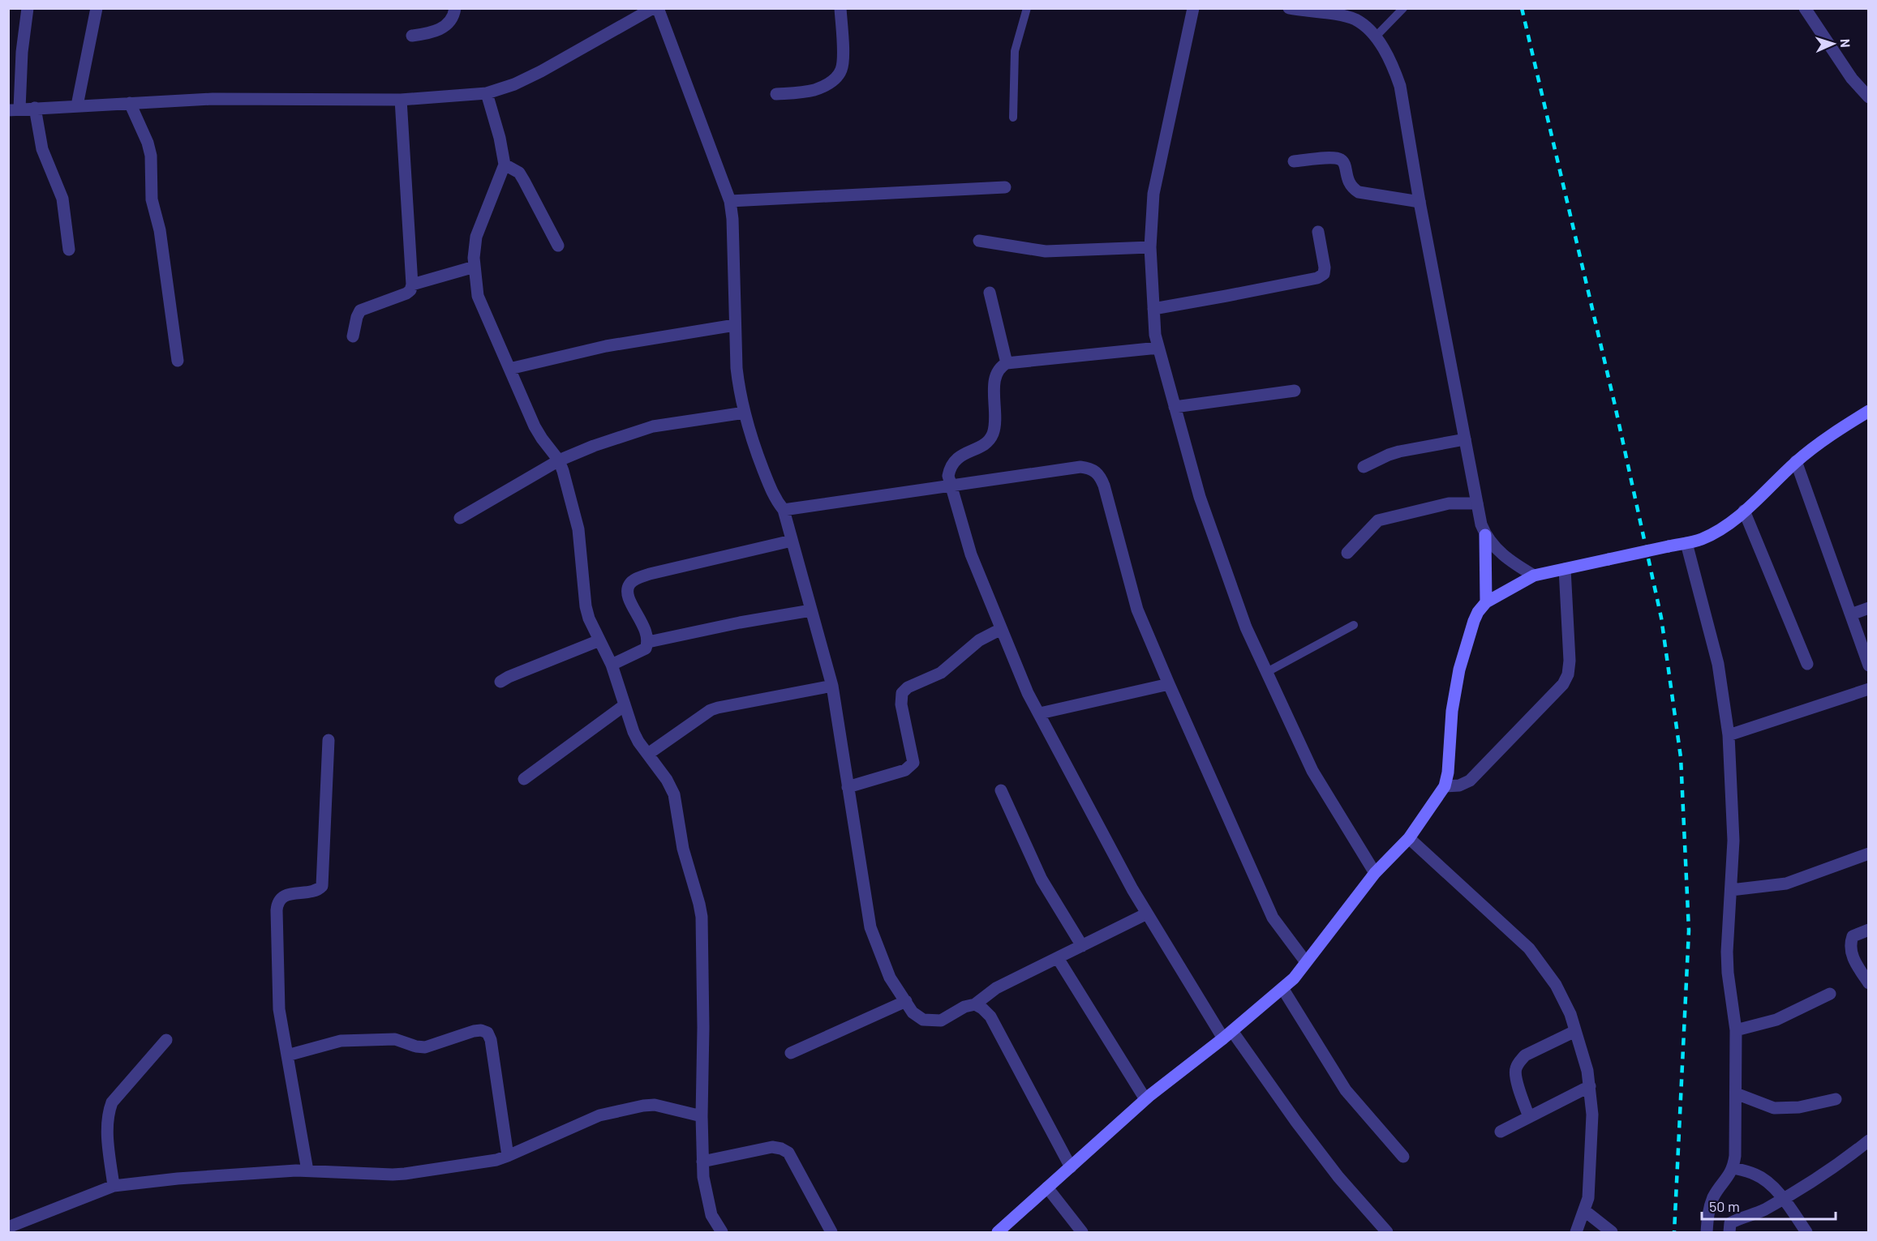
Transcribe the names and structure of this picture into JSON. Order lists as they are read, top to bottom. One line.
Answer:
{"scale_bar":"50 m","north":"right"}
